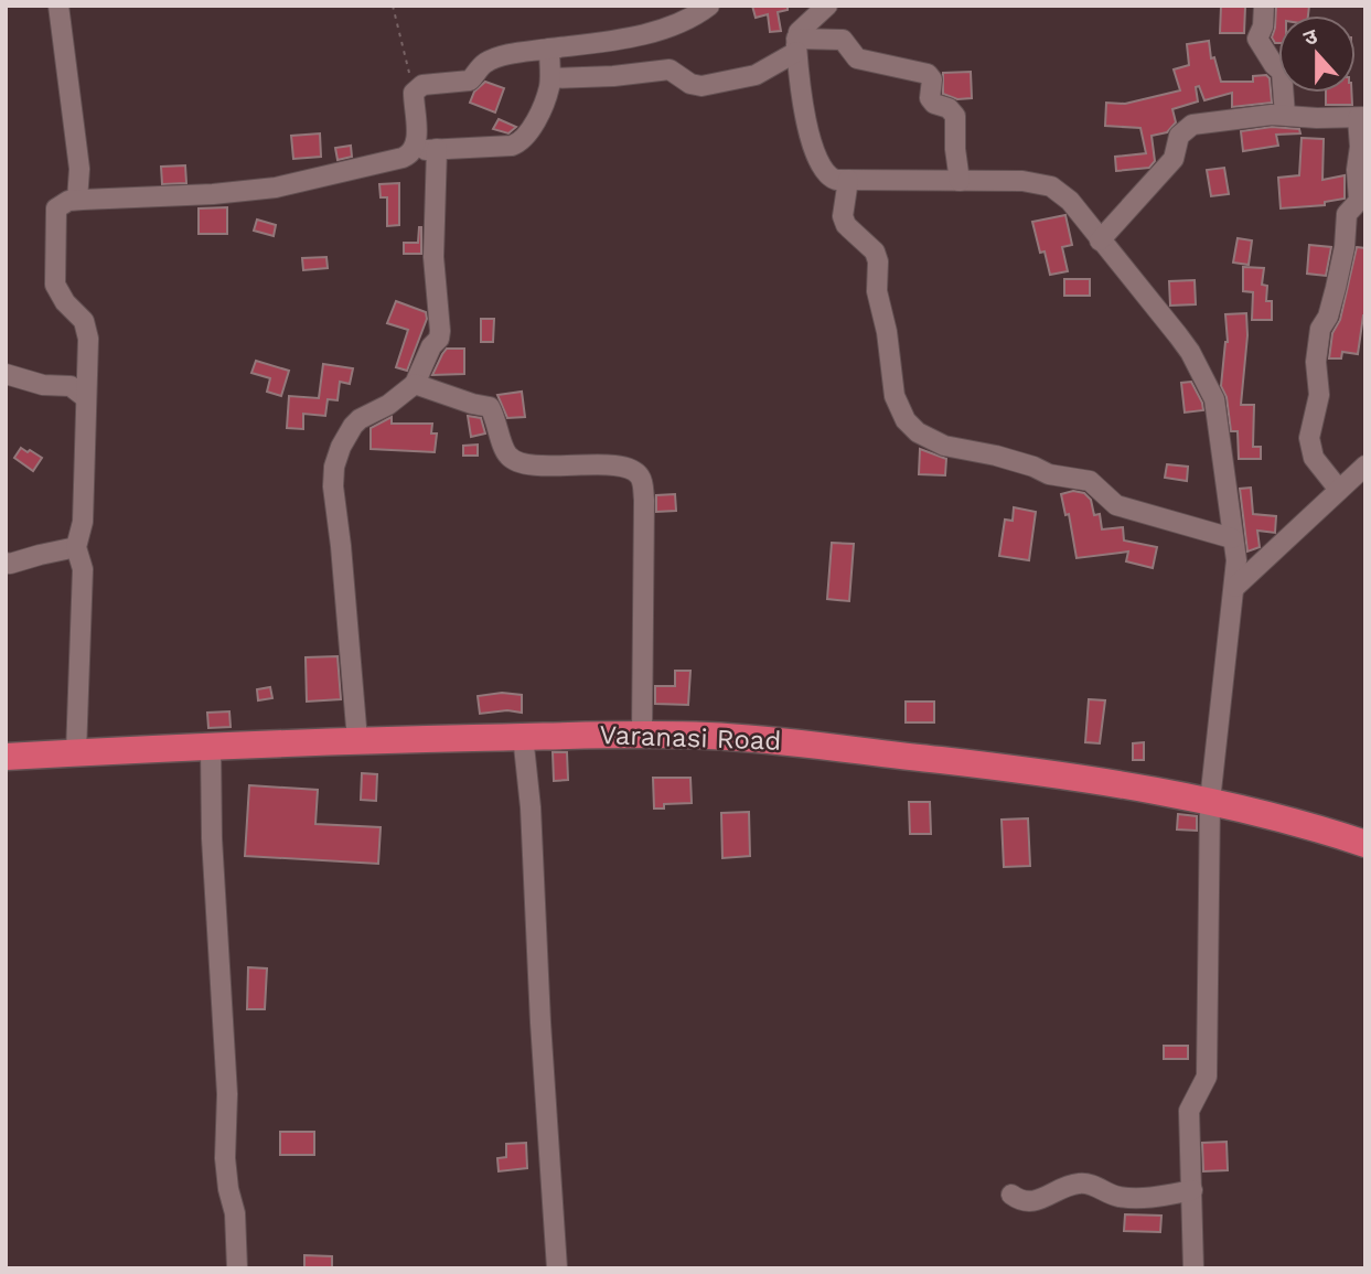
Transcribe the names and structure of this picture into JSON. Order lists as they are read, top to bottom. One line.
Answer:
{"streets":{"highway":["Varanasi Road"]},"north":"top"}
